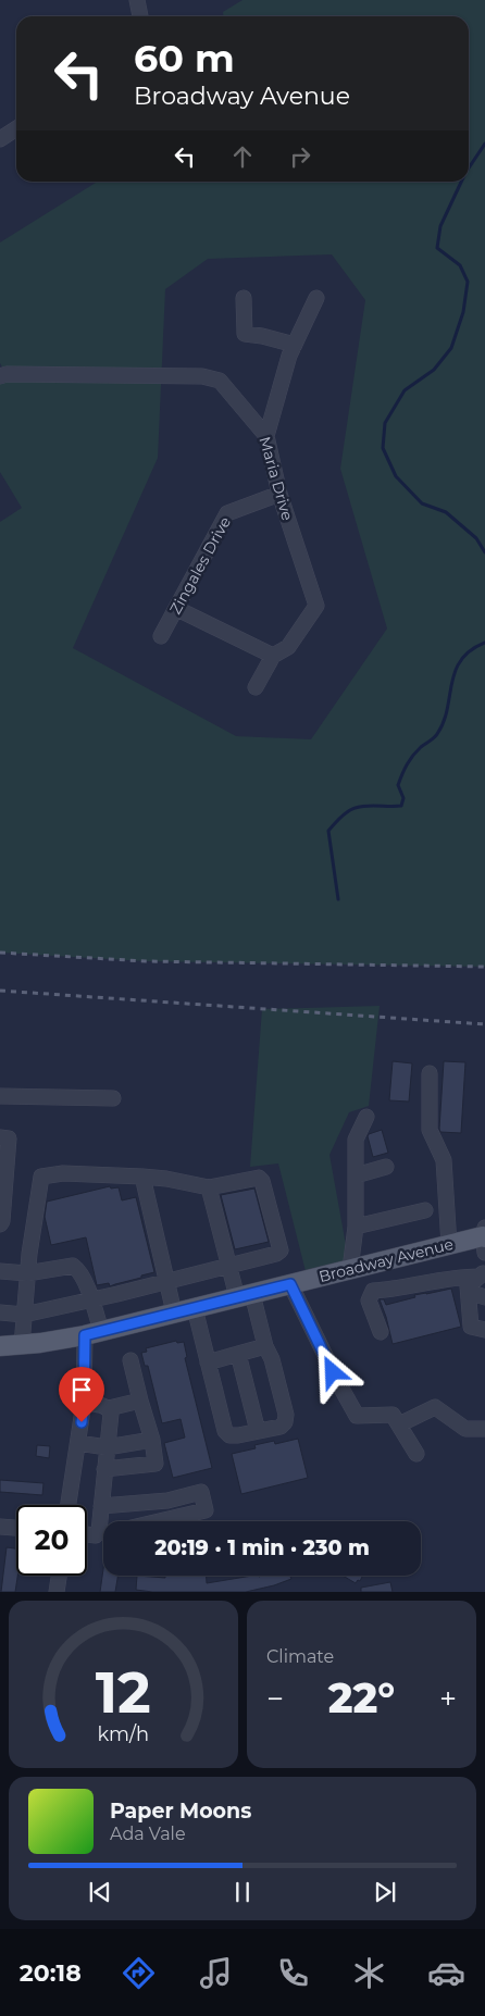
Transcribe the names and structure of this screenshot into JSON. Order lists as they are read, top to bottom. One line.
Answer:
{"streets":{"main road":["Broadway Avenue"],"street":["Maria Drive","Zingales Drive"]},"crossings":[["Maria Drive","Zingales Drive"]],"page":{"turn":["60 m","Broadway Avenue"],"limit":"20","trip":"20:19 · 1 min · 230 m","tile":"Climate","heat":["−","22°","+"],"song":["Paper Moons","Ada Vale"],"tabs":"20:18","gauge":["12","km/h"]}}
